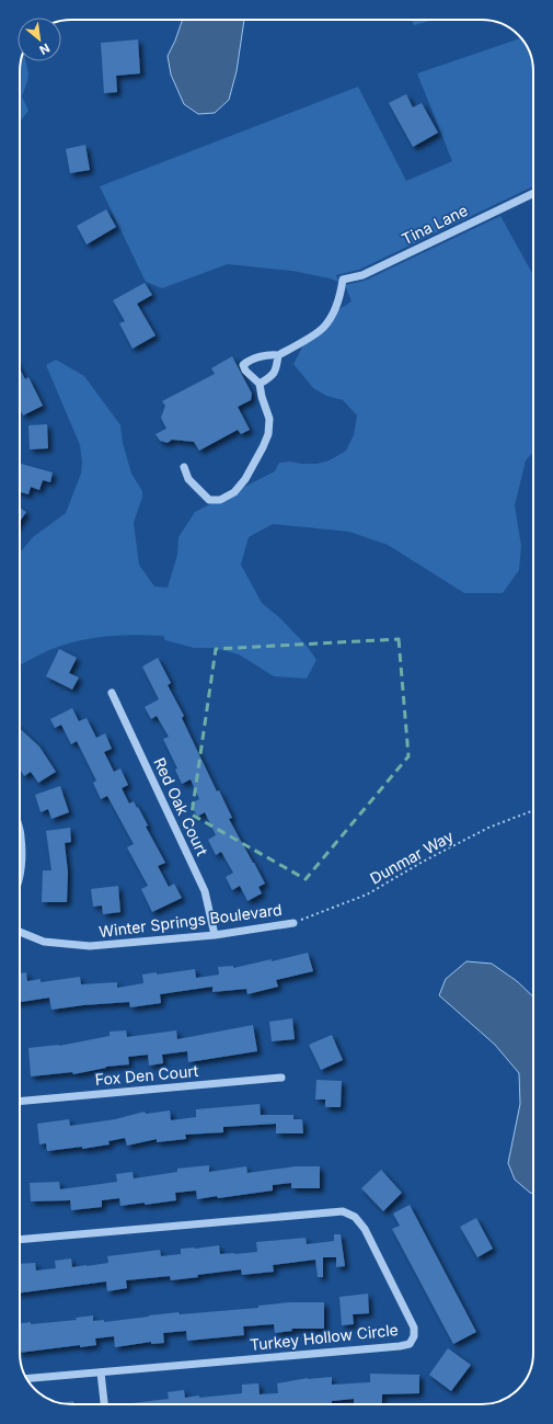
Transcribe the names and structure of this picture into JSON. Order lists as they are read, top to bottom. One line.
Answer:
{"streets":{"street":["Tina Lane","Red Oak Court","Winter Springs Boulevard","Fox Den Court","Turkey Hollow Circle"],"path":["Dunmar Way"]},"crossings":[["Red Oak Court","Winter Springs Boulevard"],["Dunmar Way","Winter Springs Boulevard"]],"north":"bottom right"}
